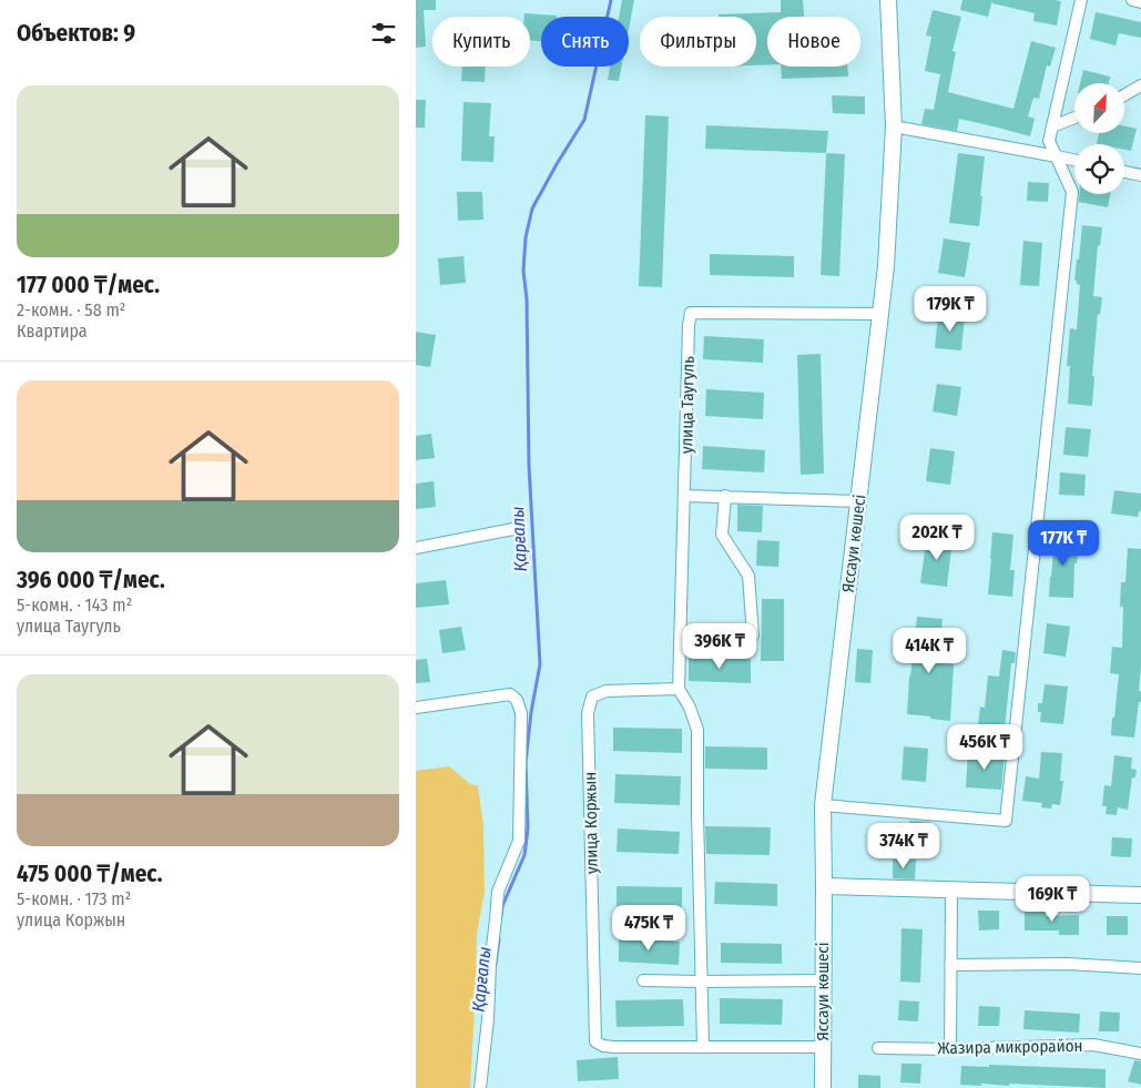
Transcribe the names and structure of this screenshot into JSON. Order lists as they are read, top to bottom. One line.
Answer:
{"streets":{"main road":["Яссауи көшесі"],"street":["улица Таугуль","улица Коржын","Жазира микрорайон"]},"crossings":[["улица Таугуль","Яссауи көшесі"],["улица Таугуль","улица Коржын"],["Яссауи көшесі","улица Коржын"]],"water":["Қарғалы"],"north":"top right","page":{"heading":"Объектов: 9","chip":["Купить","Снять","Фильтры","Новое"],"list":[{"name":"177 000 ₸/мес.","note":"2-комн. · 58 m² · Квартира"},{"name":"396 000 ₸/мес.","note":"5-комн. · 143 m² · улица Таугуль"},{"name":"475 000 ₸/мес.","note":"5-комн. · 173 m² · улица Коржын"}],"price":["179K ₸","202K ₸","177K ₸","396K ₸","414K ₸","456K ₸","374K ₸","169K ₸","475K ₸"]}}
